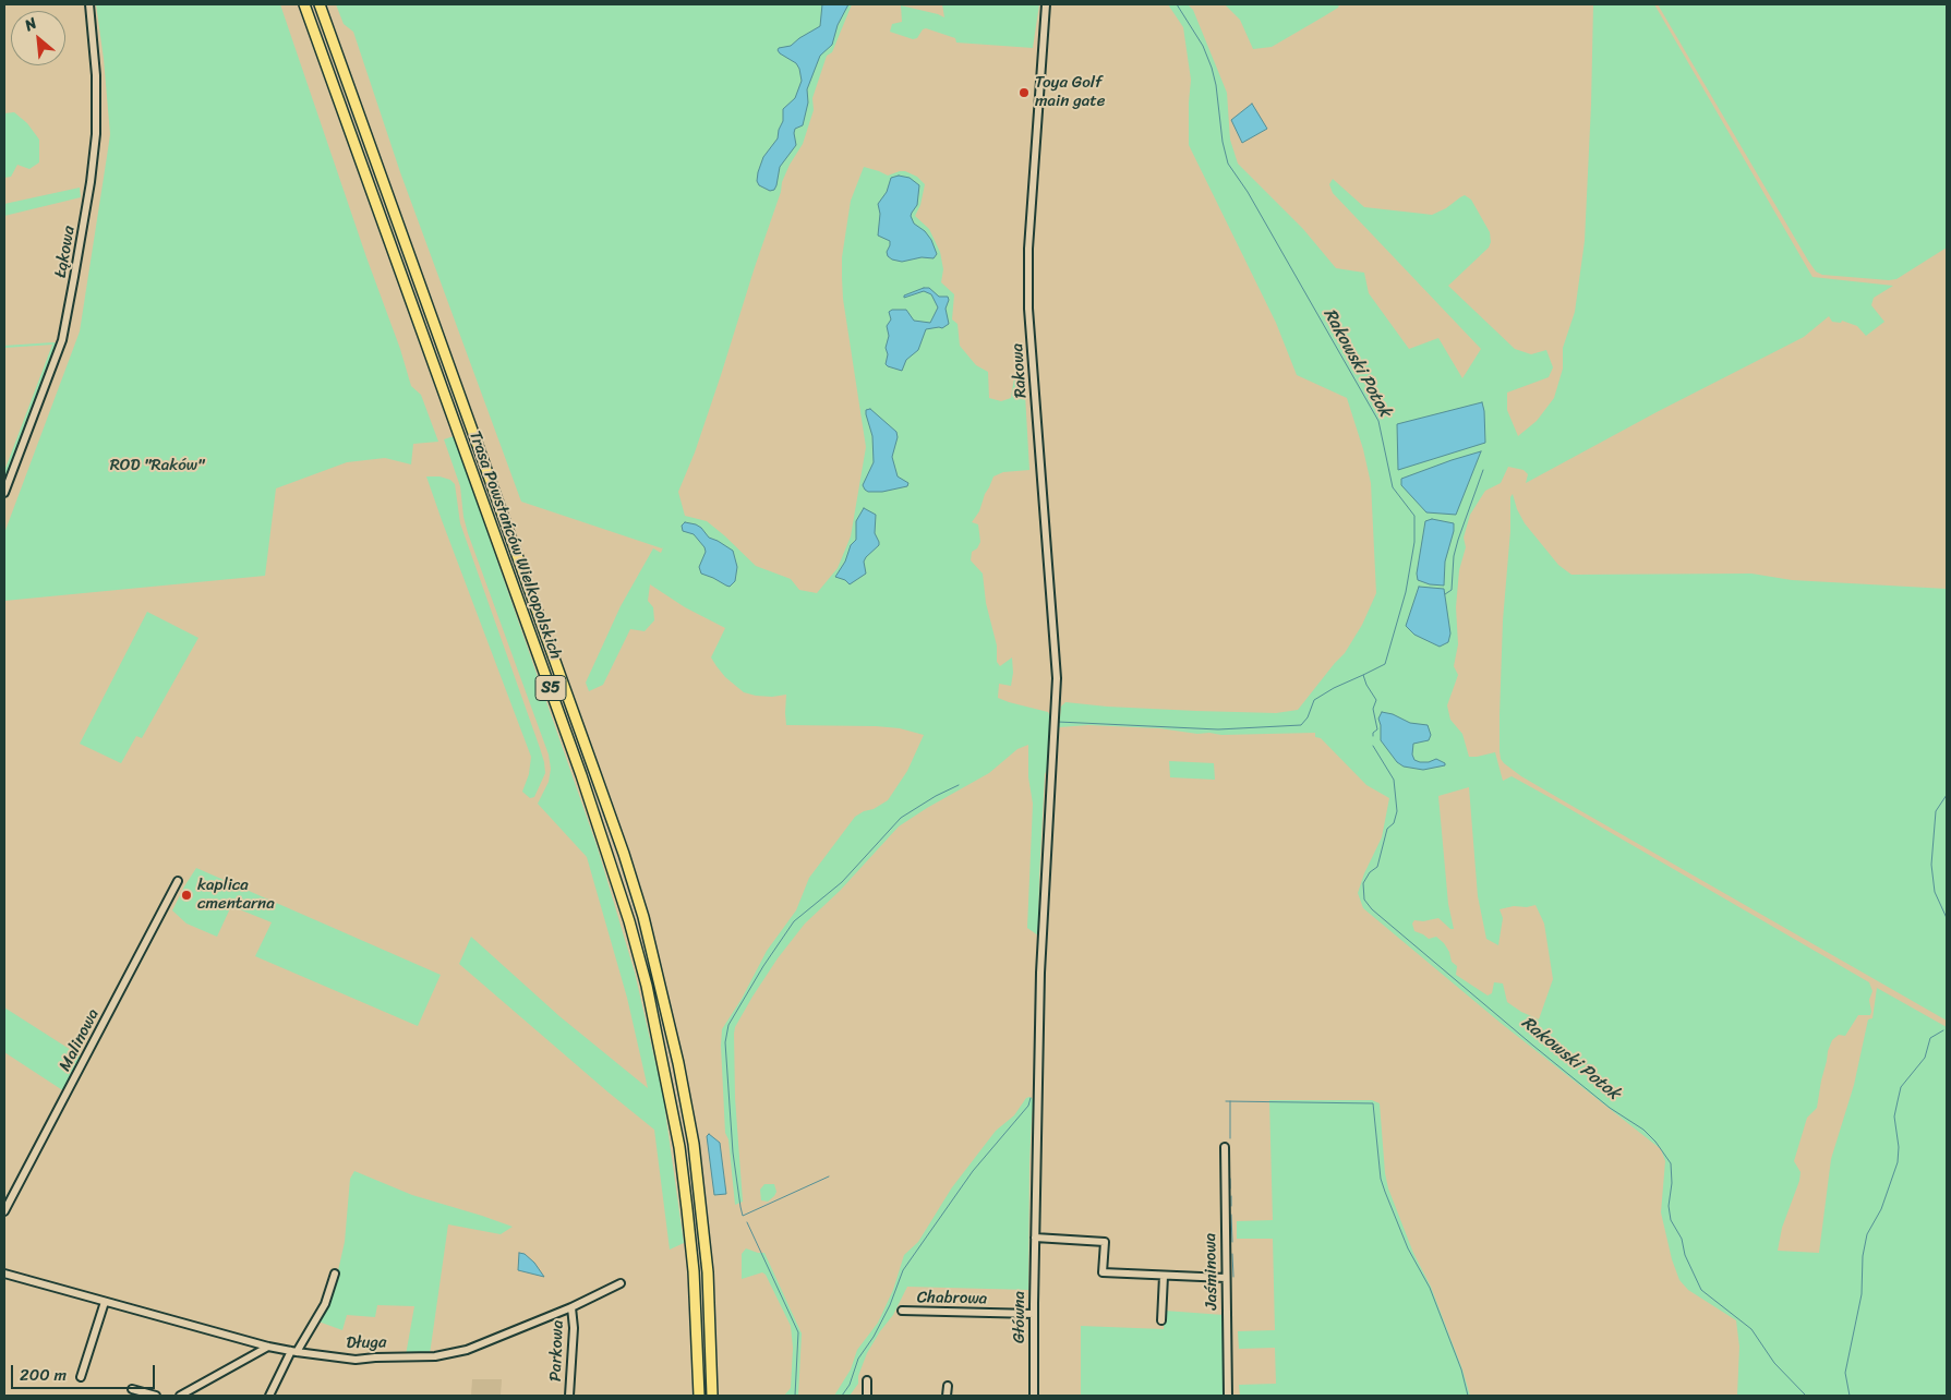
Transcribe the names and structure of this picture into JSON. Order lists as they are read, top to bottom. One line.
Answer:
{"streets":{"highway":["Trasa Powstańców Wielkopolskich","S5"],"street":["Łąkowa","Rakowa","Malinowa","Jaśminowa","Chabrowa","Główna","Długa","Parkowa"]},"crossings":[["Rakowa","Główna"],["Chabrowa","Główna"],["Długa","Parkowa"]],"water":["Rakowski Potok"],"parks":["ROD \"Raków\""],"places":["Toya Golf main gate","kaplica cmentarna"],"scale_bar":"200 m","north":"top left"}
